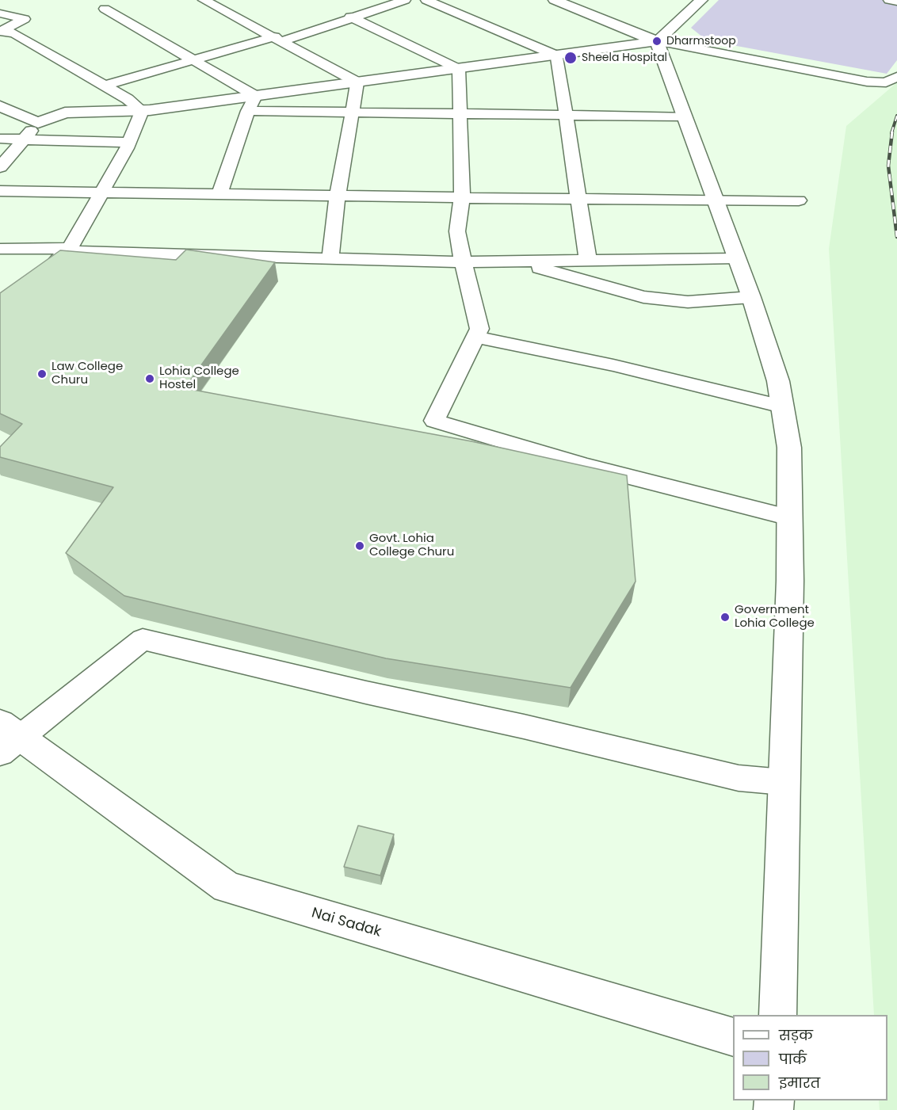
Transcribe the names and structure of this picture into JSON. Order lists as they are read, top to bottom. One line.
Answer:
{"streets":{"main road":["Nai Sadak"]},"places":["Dharmstoop","Sheela Hospital","Law College Churu","Lohia College Hostel","Govt. Lohia College Churu","Government Lohia College"],"legend":["सड़क","पार्क","इमारत"]}
